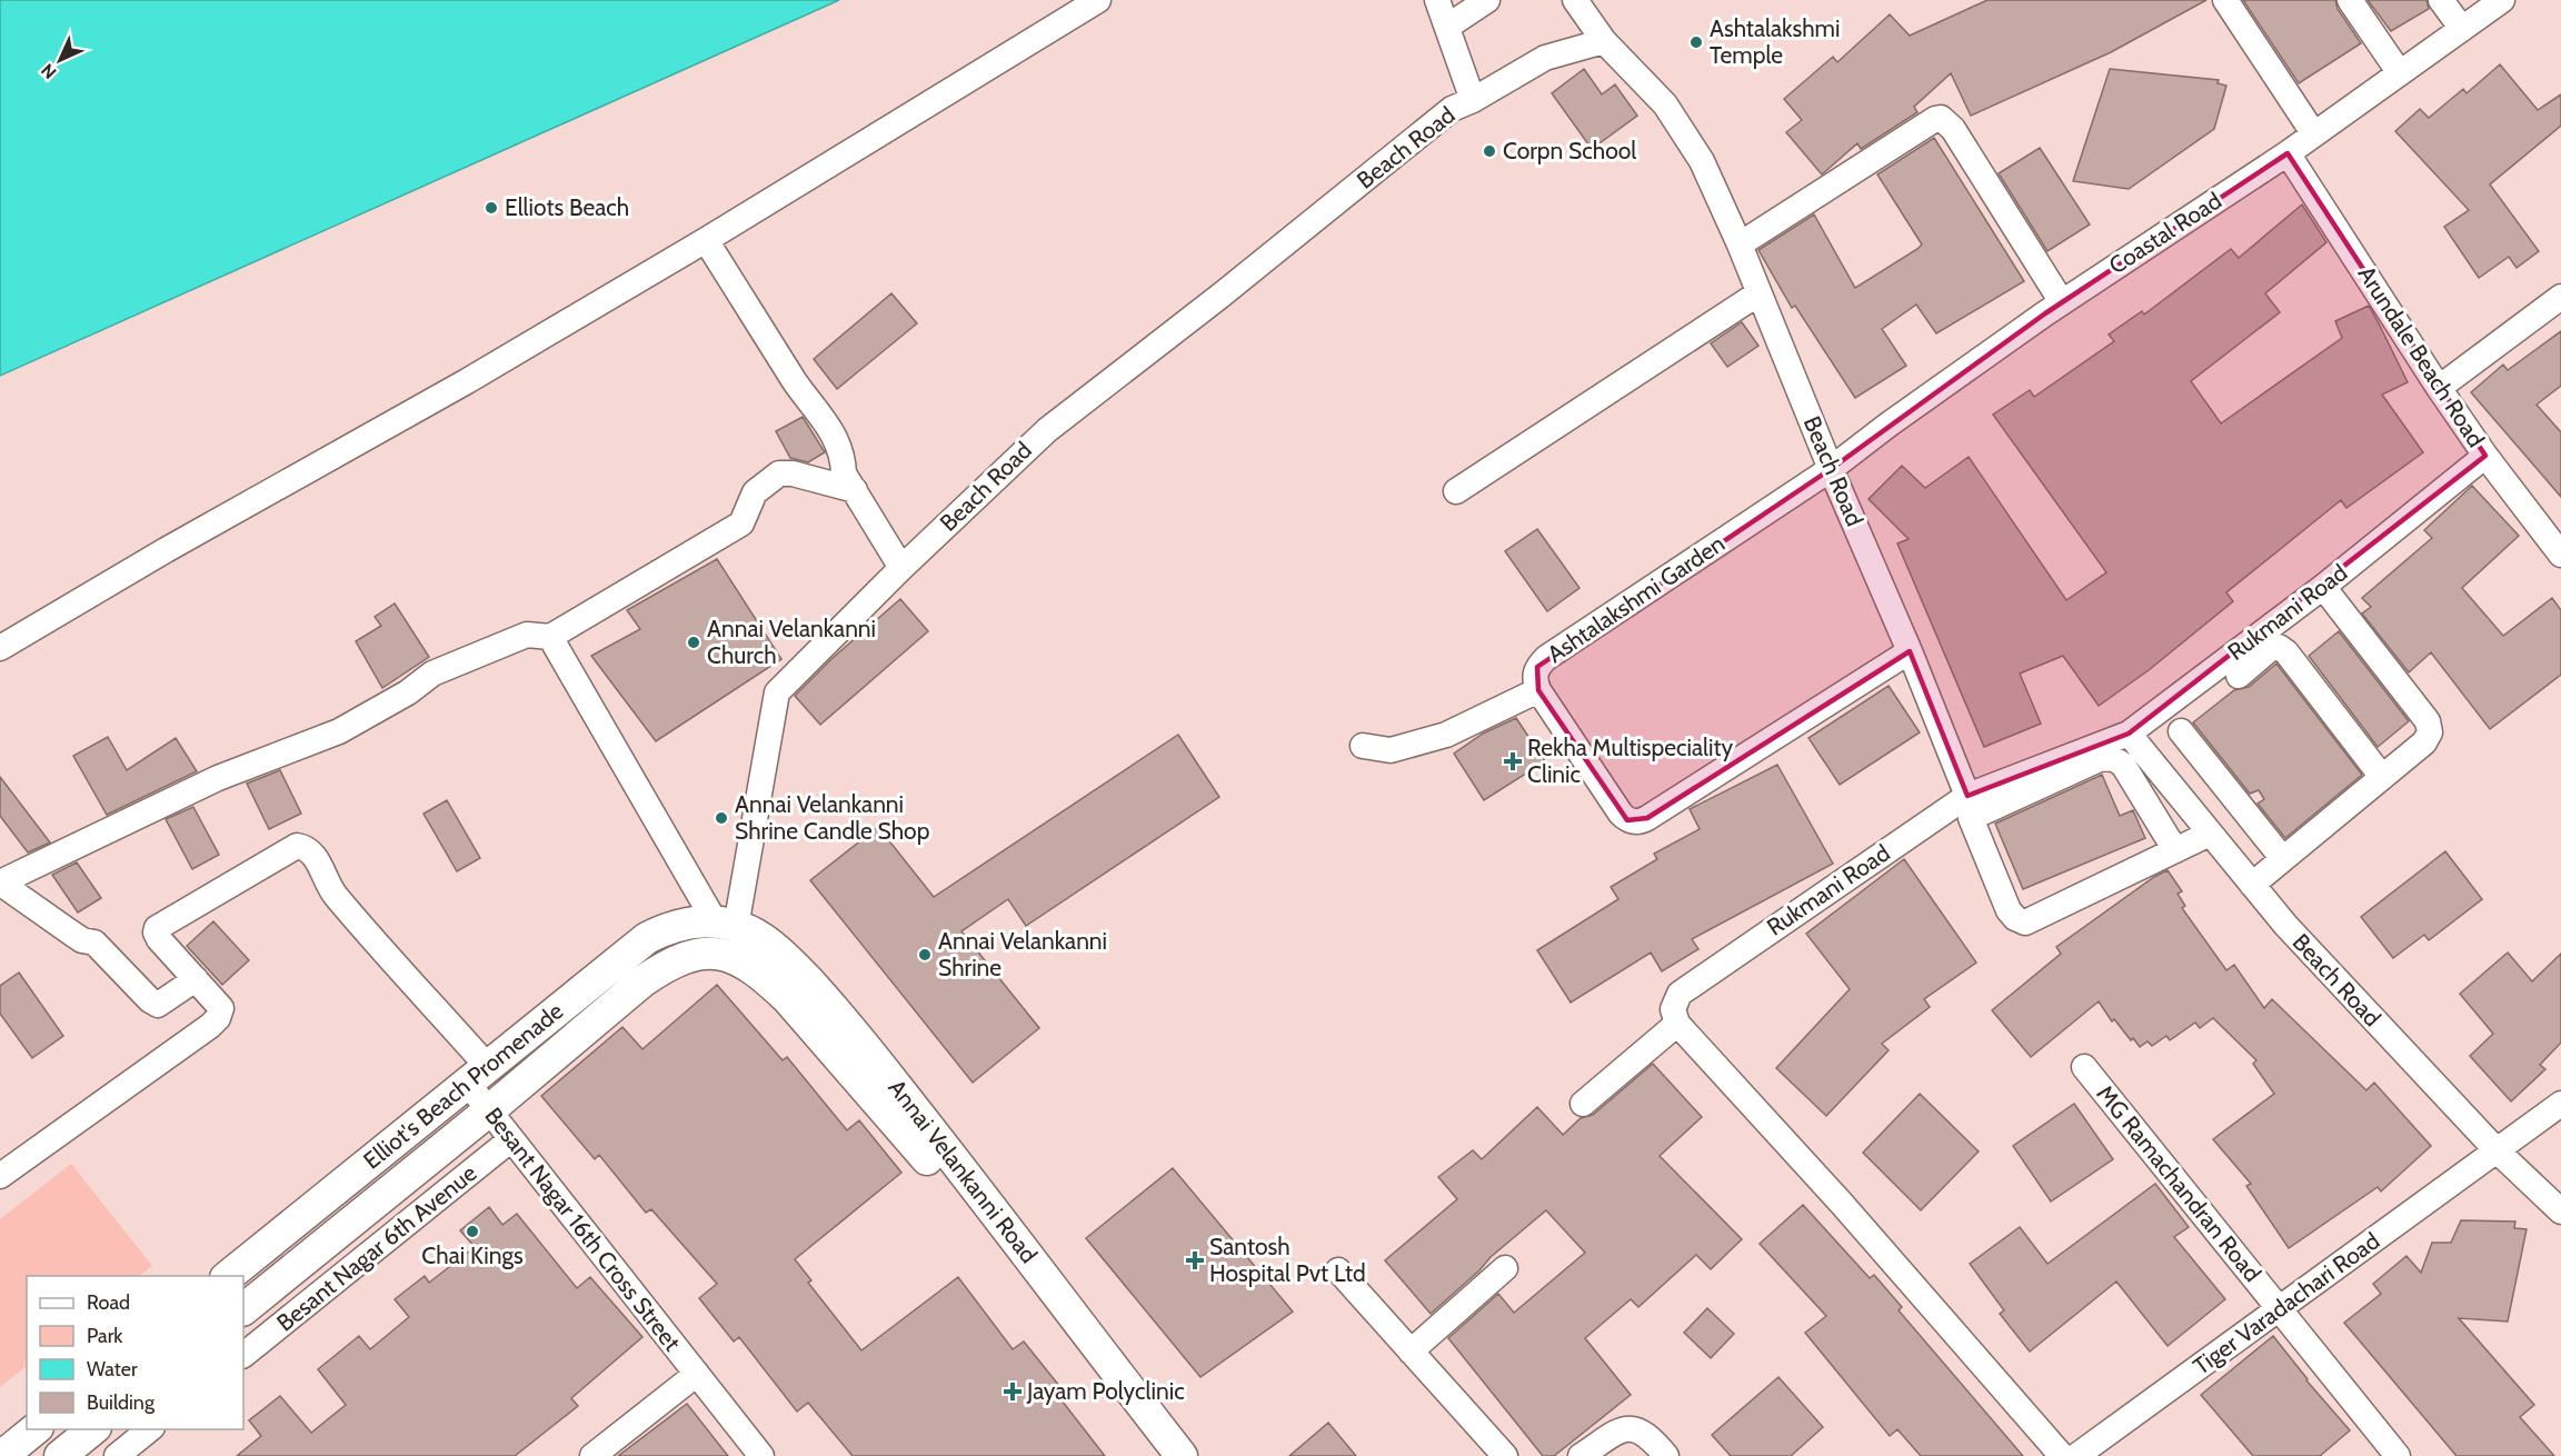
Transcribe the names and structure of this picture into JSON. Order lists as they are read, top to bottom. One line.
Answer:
{"streets":{"street":["Beach Road","Coastal Road","Arundale Beach Road","Ashtalakshmi Garden","Rukmani Road","Elliot's Beach Promenade","Annai Velankanni Road","MG Ramachandran Road","Besant Nagar 16th Cross Street","Besant Nagar 6th Avenue","Tiger Varadachari Road"]},"crossings":[["Beach Road","Coastal Road"],["Beach Road","Ashtalakshmi Garden"],["Beach Road","Rukmani Road"],["Beach Road","Elliot's Beach Promenade"],["Beach Road","Annai Velankanni Road"],["Beach Road","Tiger Varadachari Road"],["Coastal Road","Arundale Beach Road"],["Coastal Road","Ashtalakshmi Garden"],["Arundale Beach Road","Rukmani Road"],["Elliot's Beach Promenade","Annai Velankanni Road"],["Elliot's Beach Promenade","Besant Nagar 16th Cross Street"],["MG Ramachandran Road","Tiger Varadachari Road"],["Besant Nagar 16th Cross Street","Besant Nagar 6th Avenue"]],"places":{"other":["Ashtalakshmi Temple","Corpn School","Elliots Beach","Annai Velankanni Church","Annai Velankanni Shrine Candle Shop","Annai Velankanni Shrine","Chai Kings"],"health":["Rekha Multispeciality Clinic","Santosh Hospital Pvt Ltd","Jayam Polyclinic"]},"legend":["Road","Park","Water","Building"],"north":"bottom left"}
